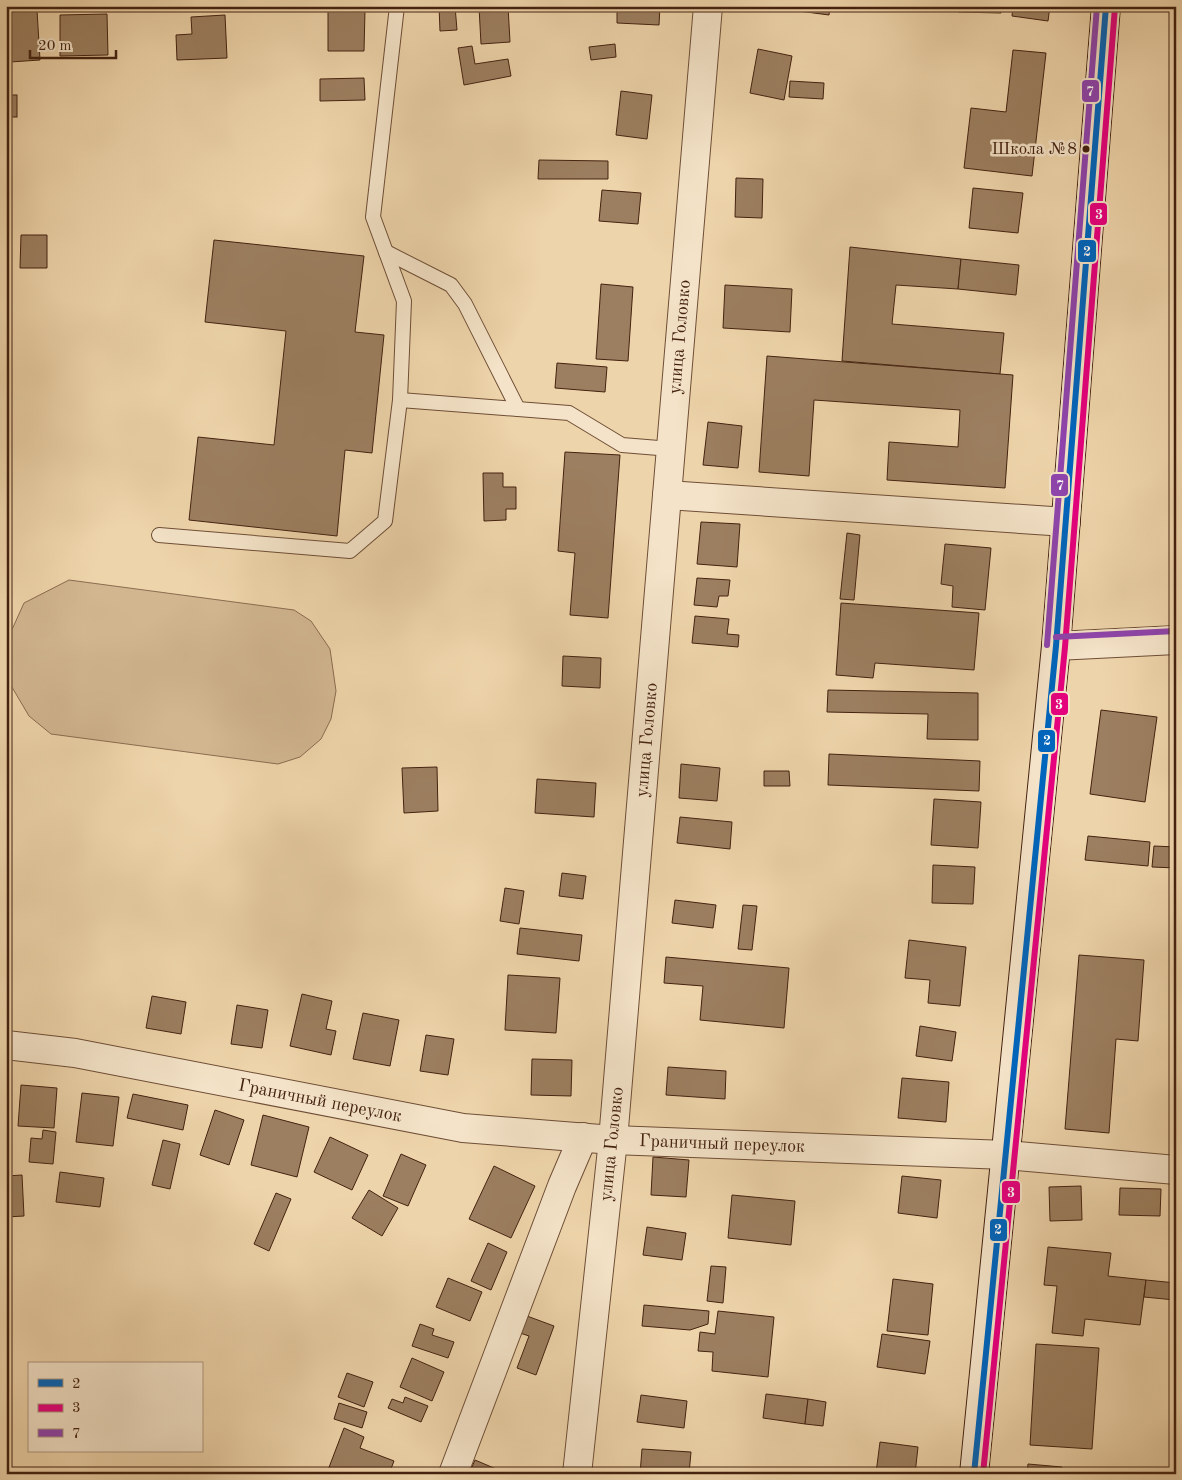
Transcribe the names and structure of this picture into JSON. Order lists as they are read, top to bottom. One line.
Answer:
{"streets":{"street":["улица Головко","Граничный переулок"]},"crossings":[["улица Головко","Граничный переулок"]],"places":["Школа №8"],"lines":["transit line 2","transit line 7","transit line 3"],"legend":["2","3","7"],"scale_bar":"20 m"}
